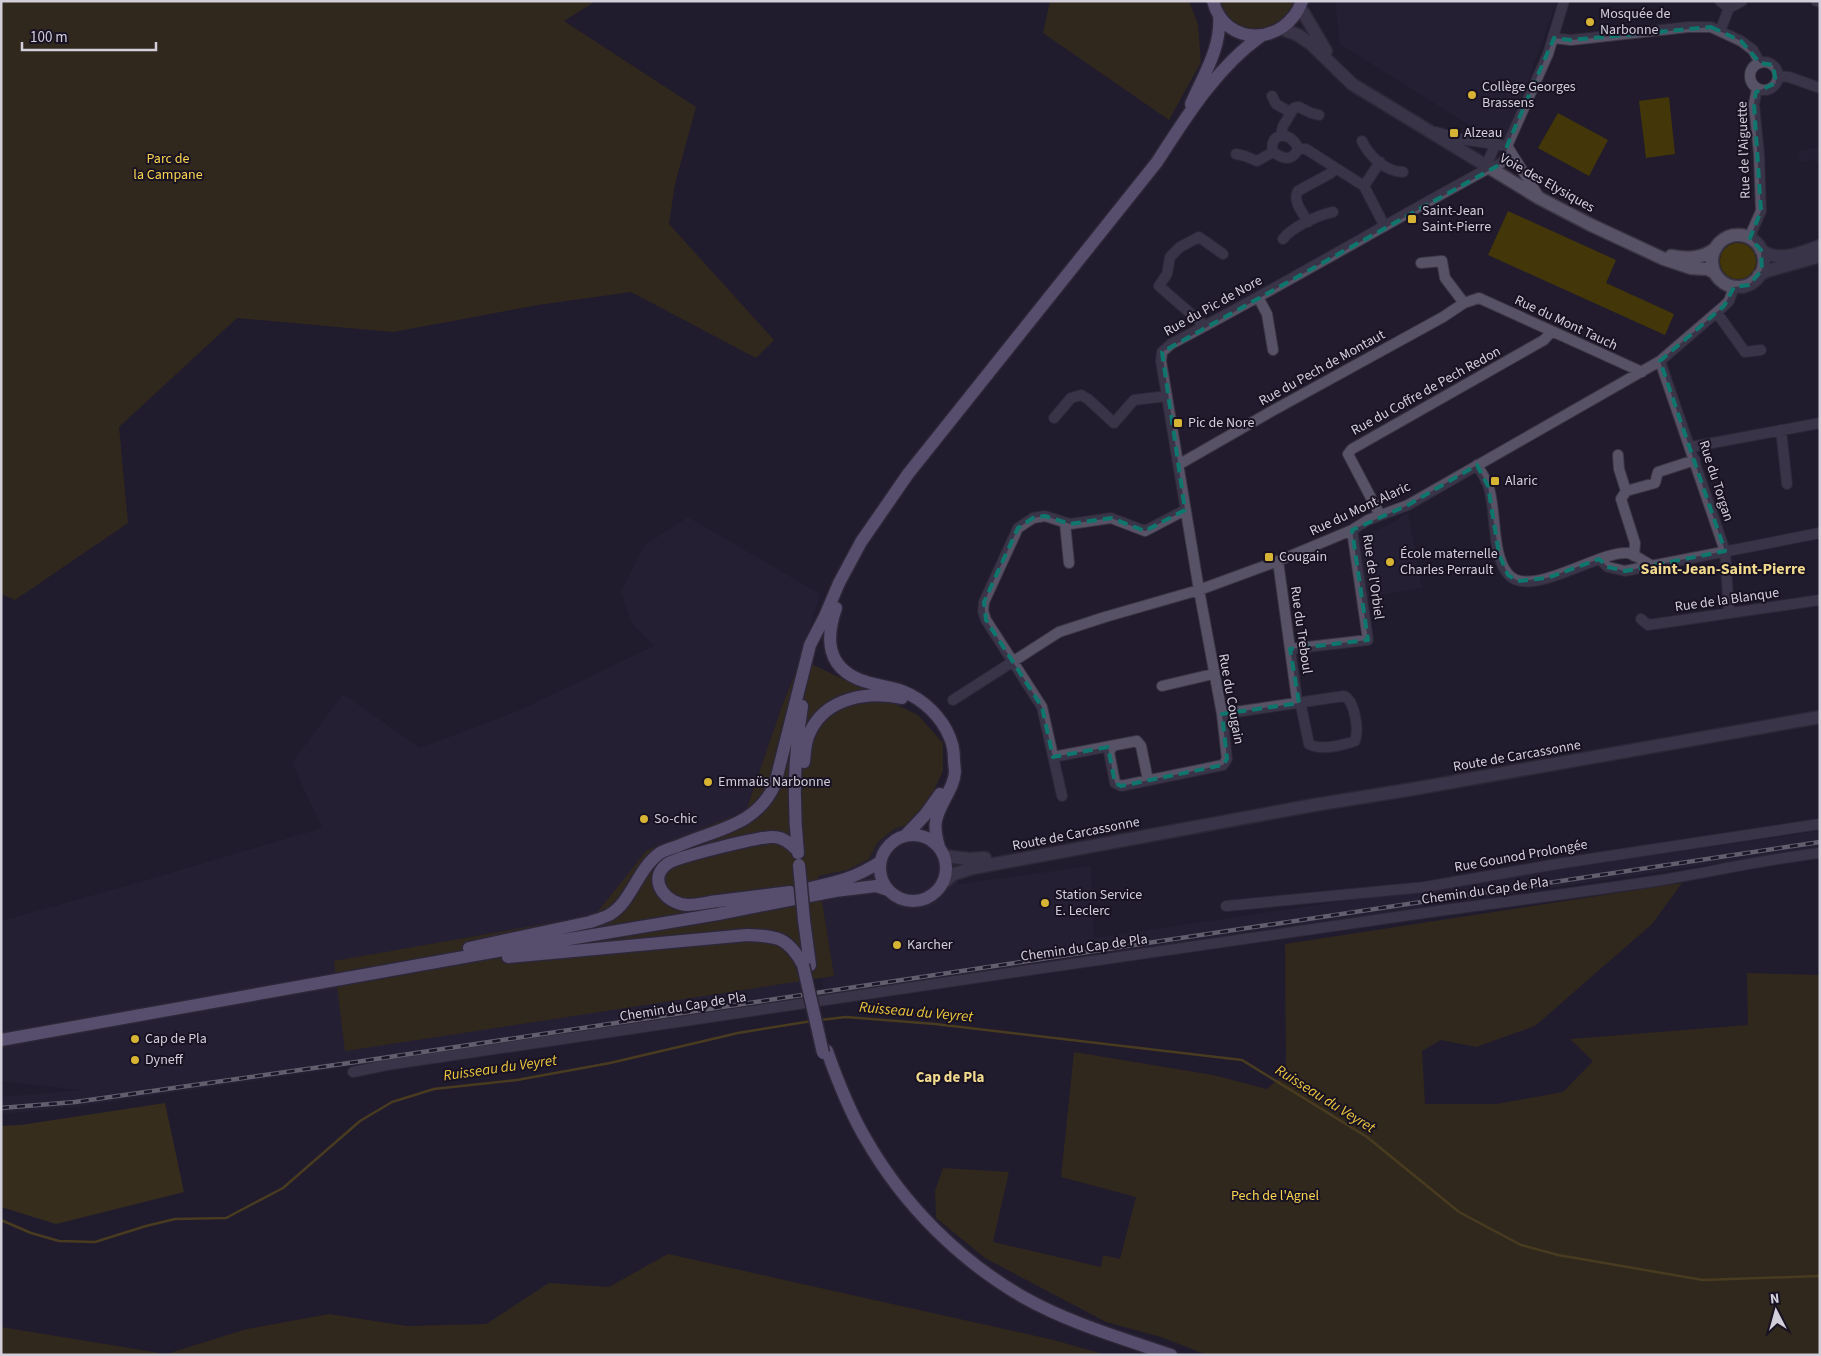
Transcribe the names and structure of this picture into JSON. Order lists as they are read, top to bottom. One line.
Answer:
{"streets":{"main road":["Voie des Elysiques","Route de Carcassonne"],"street":["Rue de l'Aiguette","Rue du Pic de Nore","Rue du Mont Tauch","Rue du Pech de Montaut","Rue du Coffre de Pech Redon","Rue du Torgan","Rue du Mont Alaric","Rue de l'Orbiel","Rue de la Blanque","Rue du Treboul","Rue du Cougain","Rue Gounod Prolongée","Chemin du Cap de Pla"]},"crossings":[["Rue de l'Aiguette","Voie des Elysiques"],["Rue de l'Aiguette","Rue du Mont Alaric"],["Voie des Elysiques","Rue du Pic de Nore"],["Voie des Elysiques","Rue du Mont Alaric"],["Rue du Pic de Nore","Rue du Pech de Montaut"],["Rue du Pic de Nore","Rue du Mont Alaric"],["Rue du Pic de Nore","Rue du Cougain"],["Rue du Mont Tauch","Rue du Pech de Montaut"],["Rue du Mont Tauch","Rue du Coffre de Pech Redon"],["Rue du Mont Tauch","Rue du Mont Alaric"],["Rue du Coffre de Pech Redon","Rue du Mont Alaric"],["Rue du Torgan","Rue du Mont Alaric"],["Rue du Torgan","Rue de la Blanque"],["Rue du Mont Alaric","Rue de l'Orbiel"],["Rue du Mont Alaric","Rue du Treboul"],["Rue du Mont Alaric","Rue du Cougain"],["Rue de l'Orbiel","Rue du Treboul"]],"districts":["Saint-Jean-Saint-Pierre","Cap de Pla"],"water":["Ruisseau du Veyret"],"parks":["Parc de la Campane","Pech de l'Agnel"],"places":{"other":["Mosquée de Narbonne","Collège Georges Brassens","École maternelle Charles Perrault","Emmaüs Narbonne","So-chic","Station Service E. Leclerc","Karcher","Cap de Pla","Dyneff"],"transit":["Alzeau","Saint-Jean Saint-Pierre","Pic de Nore","Alaric","Cougain"]},"scale_bar":"100 m","north":"top"}
